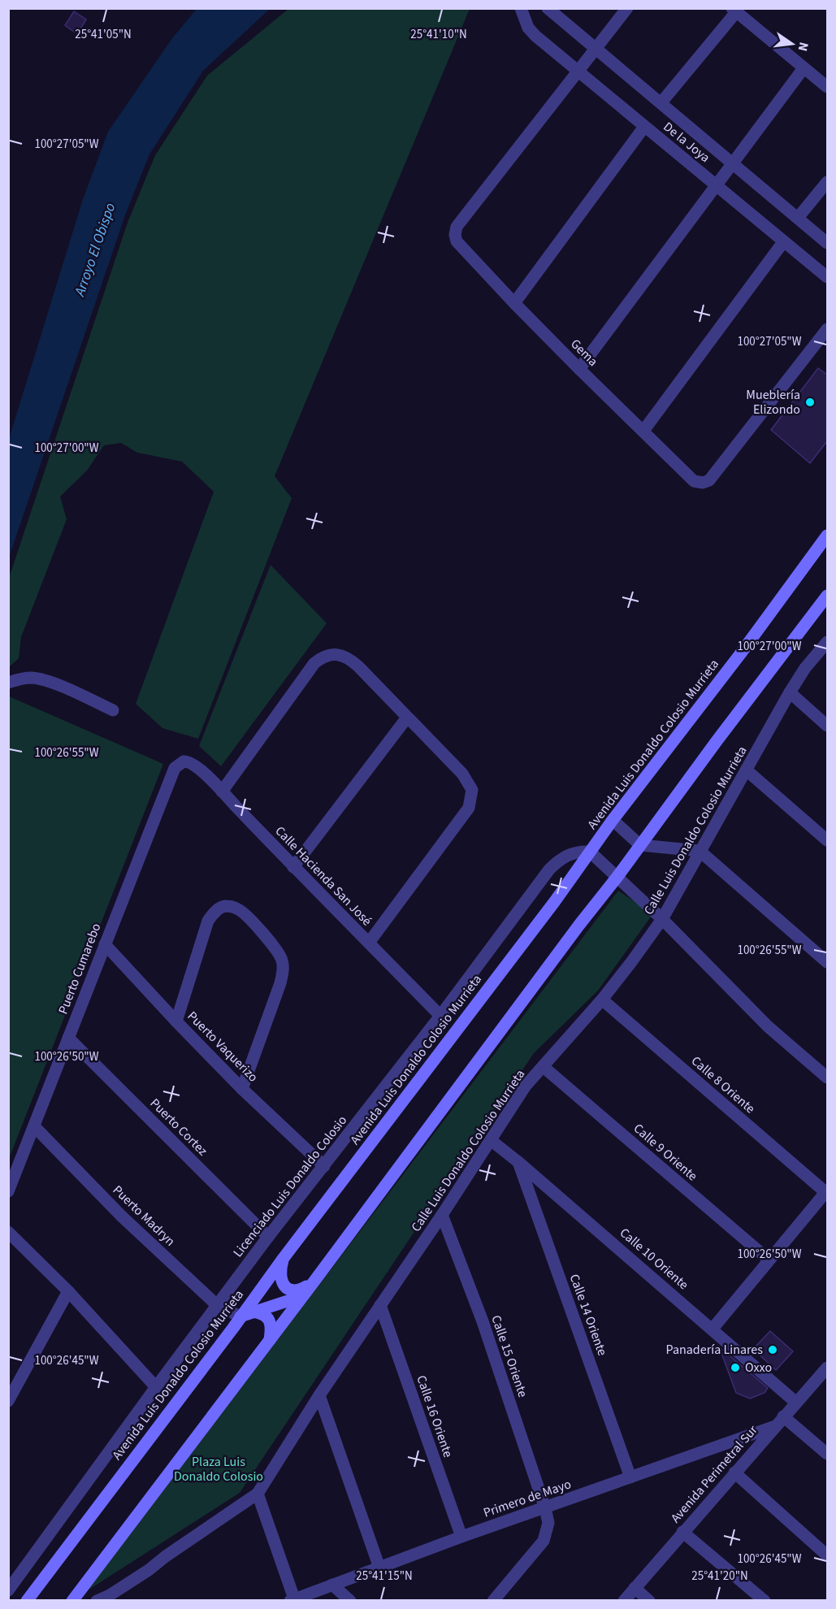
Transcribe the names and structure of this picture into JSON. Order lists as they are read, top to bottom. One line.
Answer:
{"streets":{"main road":["Avenida Luis Donaldo Colosio Murrieta"],"street":["De la Joya","Gema","Calle Luis Donaldo Colosio Murrieta","Calle Hacienda San José","Puerto Cumarebo","Puerto Vaquerizo","Calle 8 Oriente","Puerto Cortez","Calle 9 Oriente","Licenciado Luis Donaldo Colosio","Puerto Madryn","Calle 10 Oriente","Calle 14 Oriente","Calle 15 Oriente","Calle 16 Oriente","Avenida Perimetral Sur","Primero de Mayo"]},"crossings":[["De la Joya","Gema"],["Avenida Luis Donaldo Colosio Murrieta","Licenciado Luis Donaldo Colosio"],["Avenida Luis Donaldo Colosio Murrieta","Puerto Madryn"],["Calle Luis Donaldo Colosio Murrieta","Calle 8 Oriente"],["Calle Luis Donaldo Colosio Murrieta","Calle 9 Oriente"],["Calle Luis Donaldo Colosio Murrieta","Calle 10 Oriente"],["Calle Luis Donaldo Colosio Murrieta","Calle 15 Oriente"],["Calle Luis Donaldo Colosio Murrieta","Calle 16 Oriente"],["Calle Hacienda San José","Puerto Cumarebo"],["Calle Hacienda San José","Licenciado Luis Donaldo Colosio"],["Puerto Cumarebo","Puerto Vaquerizo"],["Puerto Cumarebo","Puerto Cortez"],["Puerto Cumarebo","Puerto Madryn"],["Puerto Vaquerizo","Licenciado Luis Donaldo Colosio"],["Puerto Cortez","Licenciado Luis Donaldo Colosio"],["Licenciado Luis Donaldo Colosio","Puerto Madryn"],["Calle 10 Oriente","Calle 14 Oriente"],["Calle 10 Oriente","Avenida Perimetral Sur"],["Calle 14 Oriente","Primero de Mayo"],["Calle 15 Oriente","Primero de Mayo"],["Calle 16 Oriente","Primero de Mayo"],["Avenida Perimetral Sur","Primero de Mayo"]],"water":["Arroyo El Obispo"],"parks":["Plaza Luis Donaldo Colosio"],"places":["Mueblería Elizondo","Panadería Linares","Oxxo"],"north":"right","coordinates":["25°41'10\"N","25°41'05\"N","100°27'05\"W","100°27'00\"W","100°26'55\"W","100°26'50\"W","100°26'45\"W","25°41'15\"N","25°41'20\"N"]}
